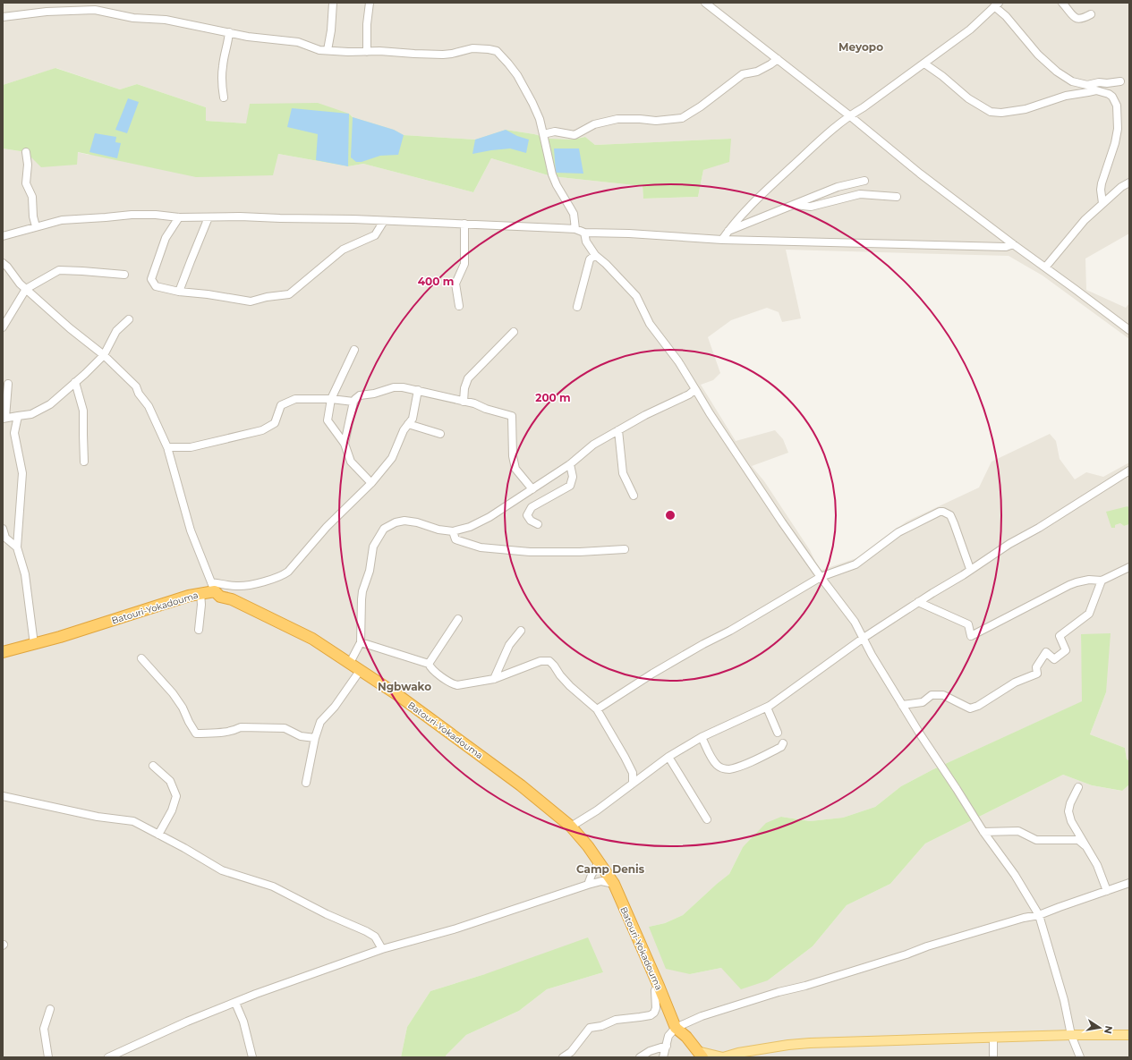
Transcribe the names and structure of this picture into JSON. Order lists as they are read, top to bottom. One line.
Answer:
{"streets":{"highway":["Batouri-Yokadouma"]},"districts":["Meyopo","Ngbwako","Camp Denis"],"north":"right","rings":["400 m","200 m"]}
